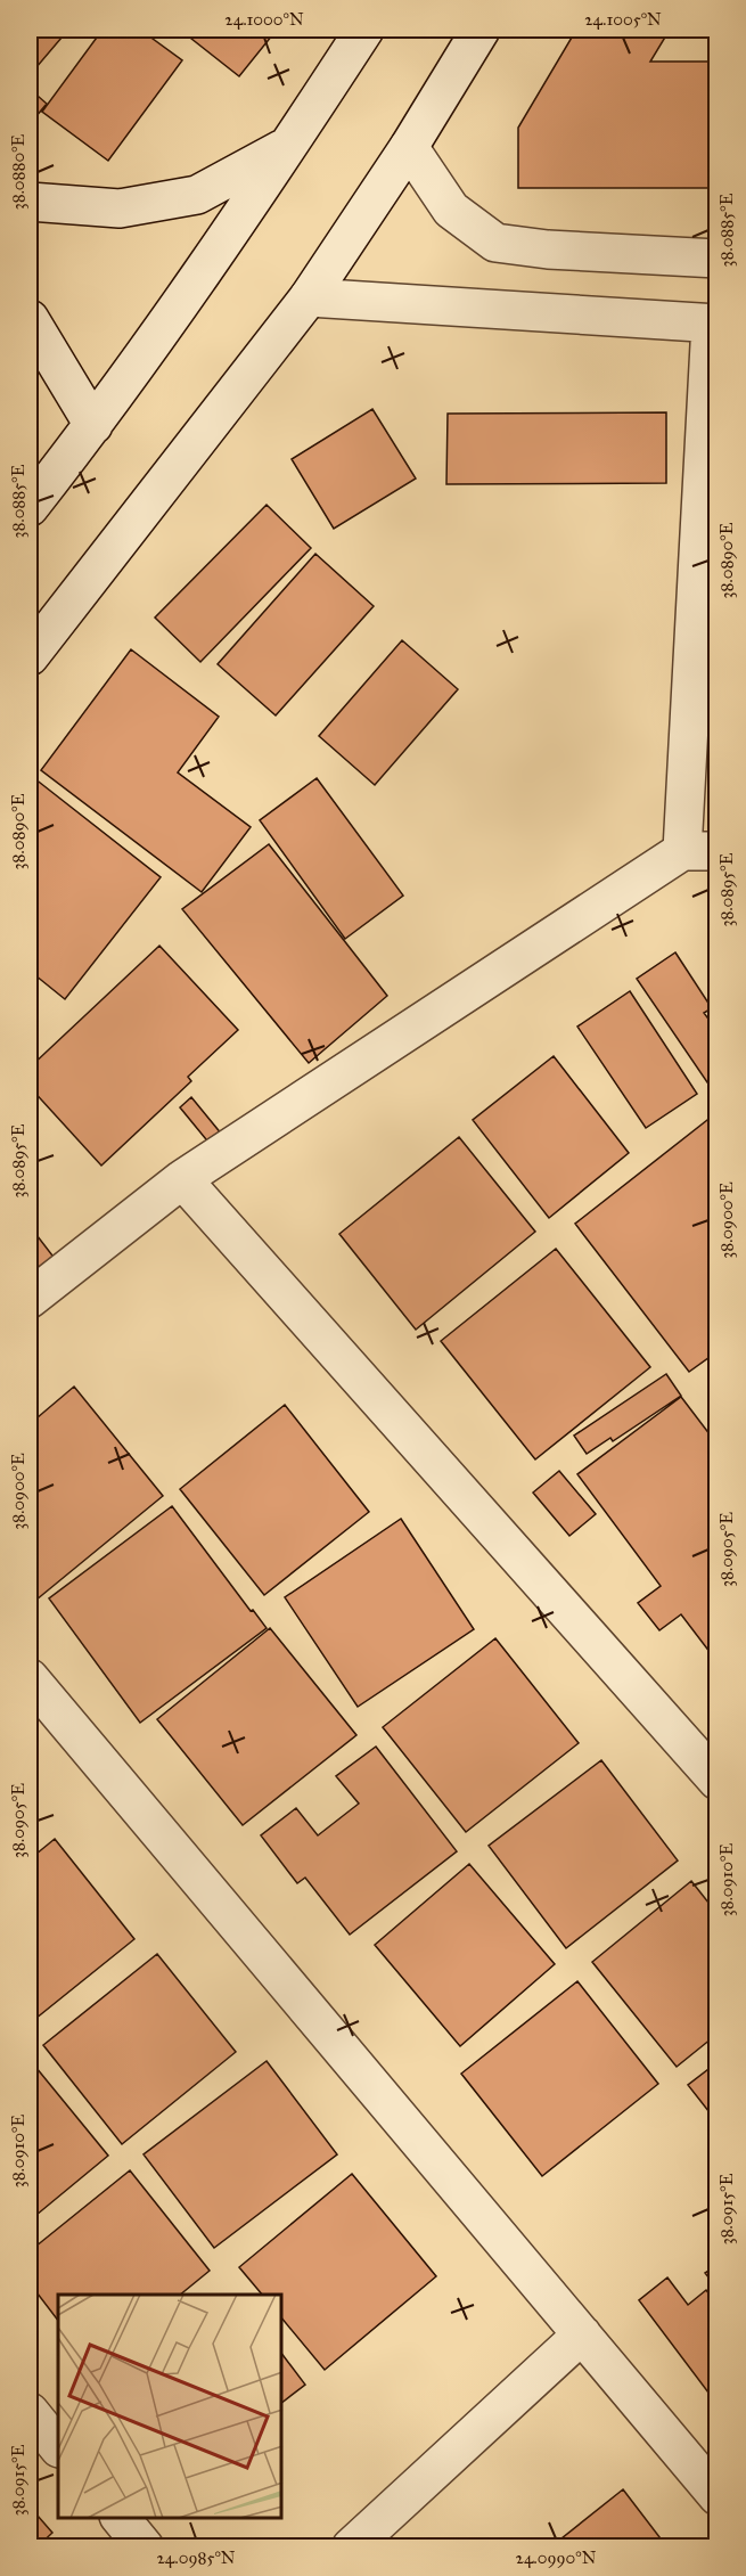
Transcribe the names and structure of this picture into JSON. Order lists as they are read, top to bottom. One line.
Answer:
{"coordinates":["24.1000°N","24.1005°N","38.0880°E","38.0885°E","38.0890°E","38.0895°E","38.0900°E","38.0905°E","38.0910°E","38.0915°E","24.0985°N","24.0990°N"]}
